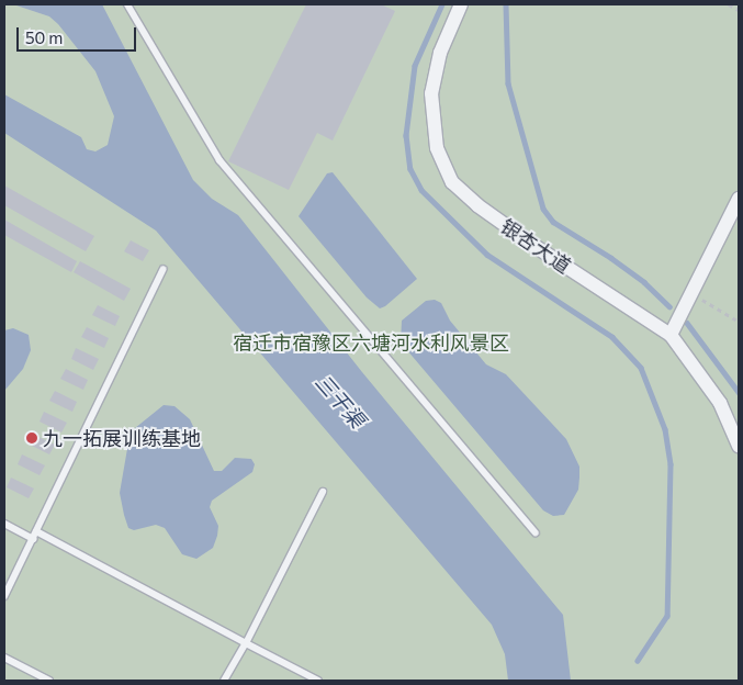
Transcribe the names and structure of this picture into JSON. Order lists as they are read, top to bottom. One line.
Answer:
{"streets":{"street":["银杏大道"]},"water":["三干渠"],"parks":["宿迁市宿豫区六塘河水利风景区"],"places":["九一拓展训练基地"],"scale_bar":"50 m"}
